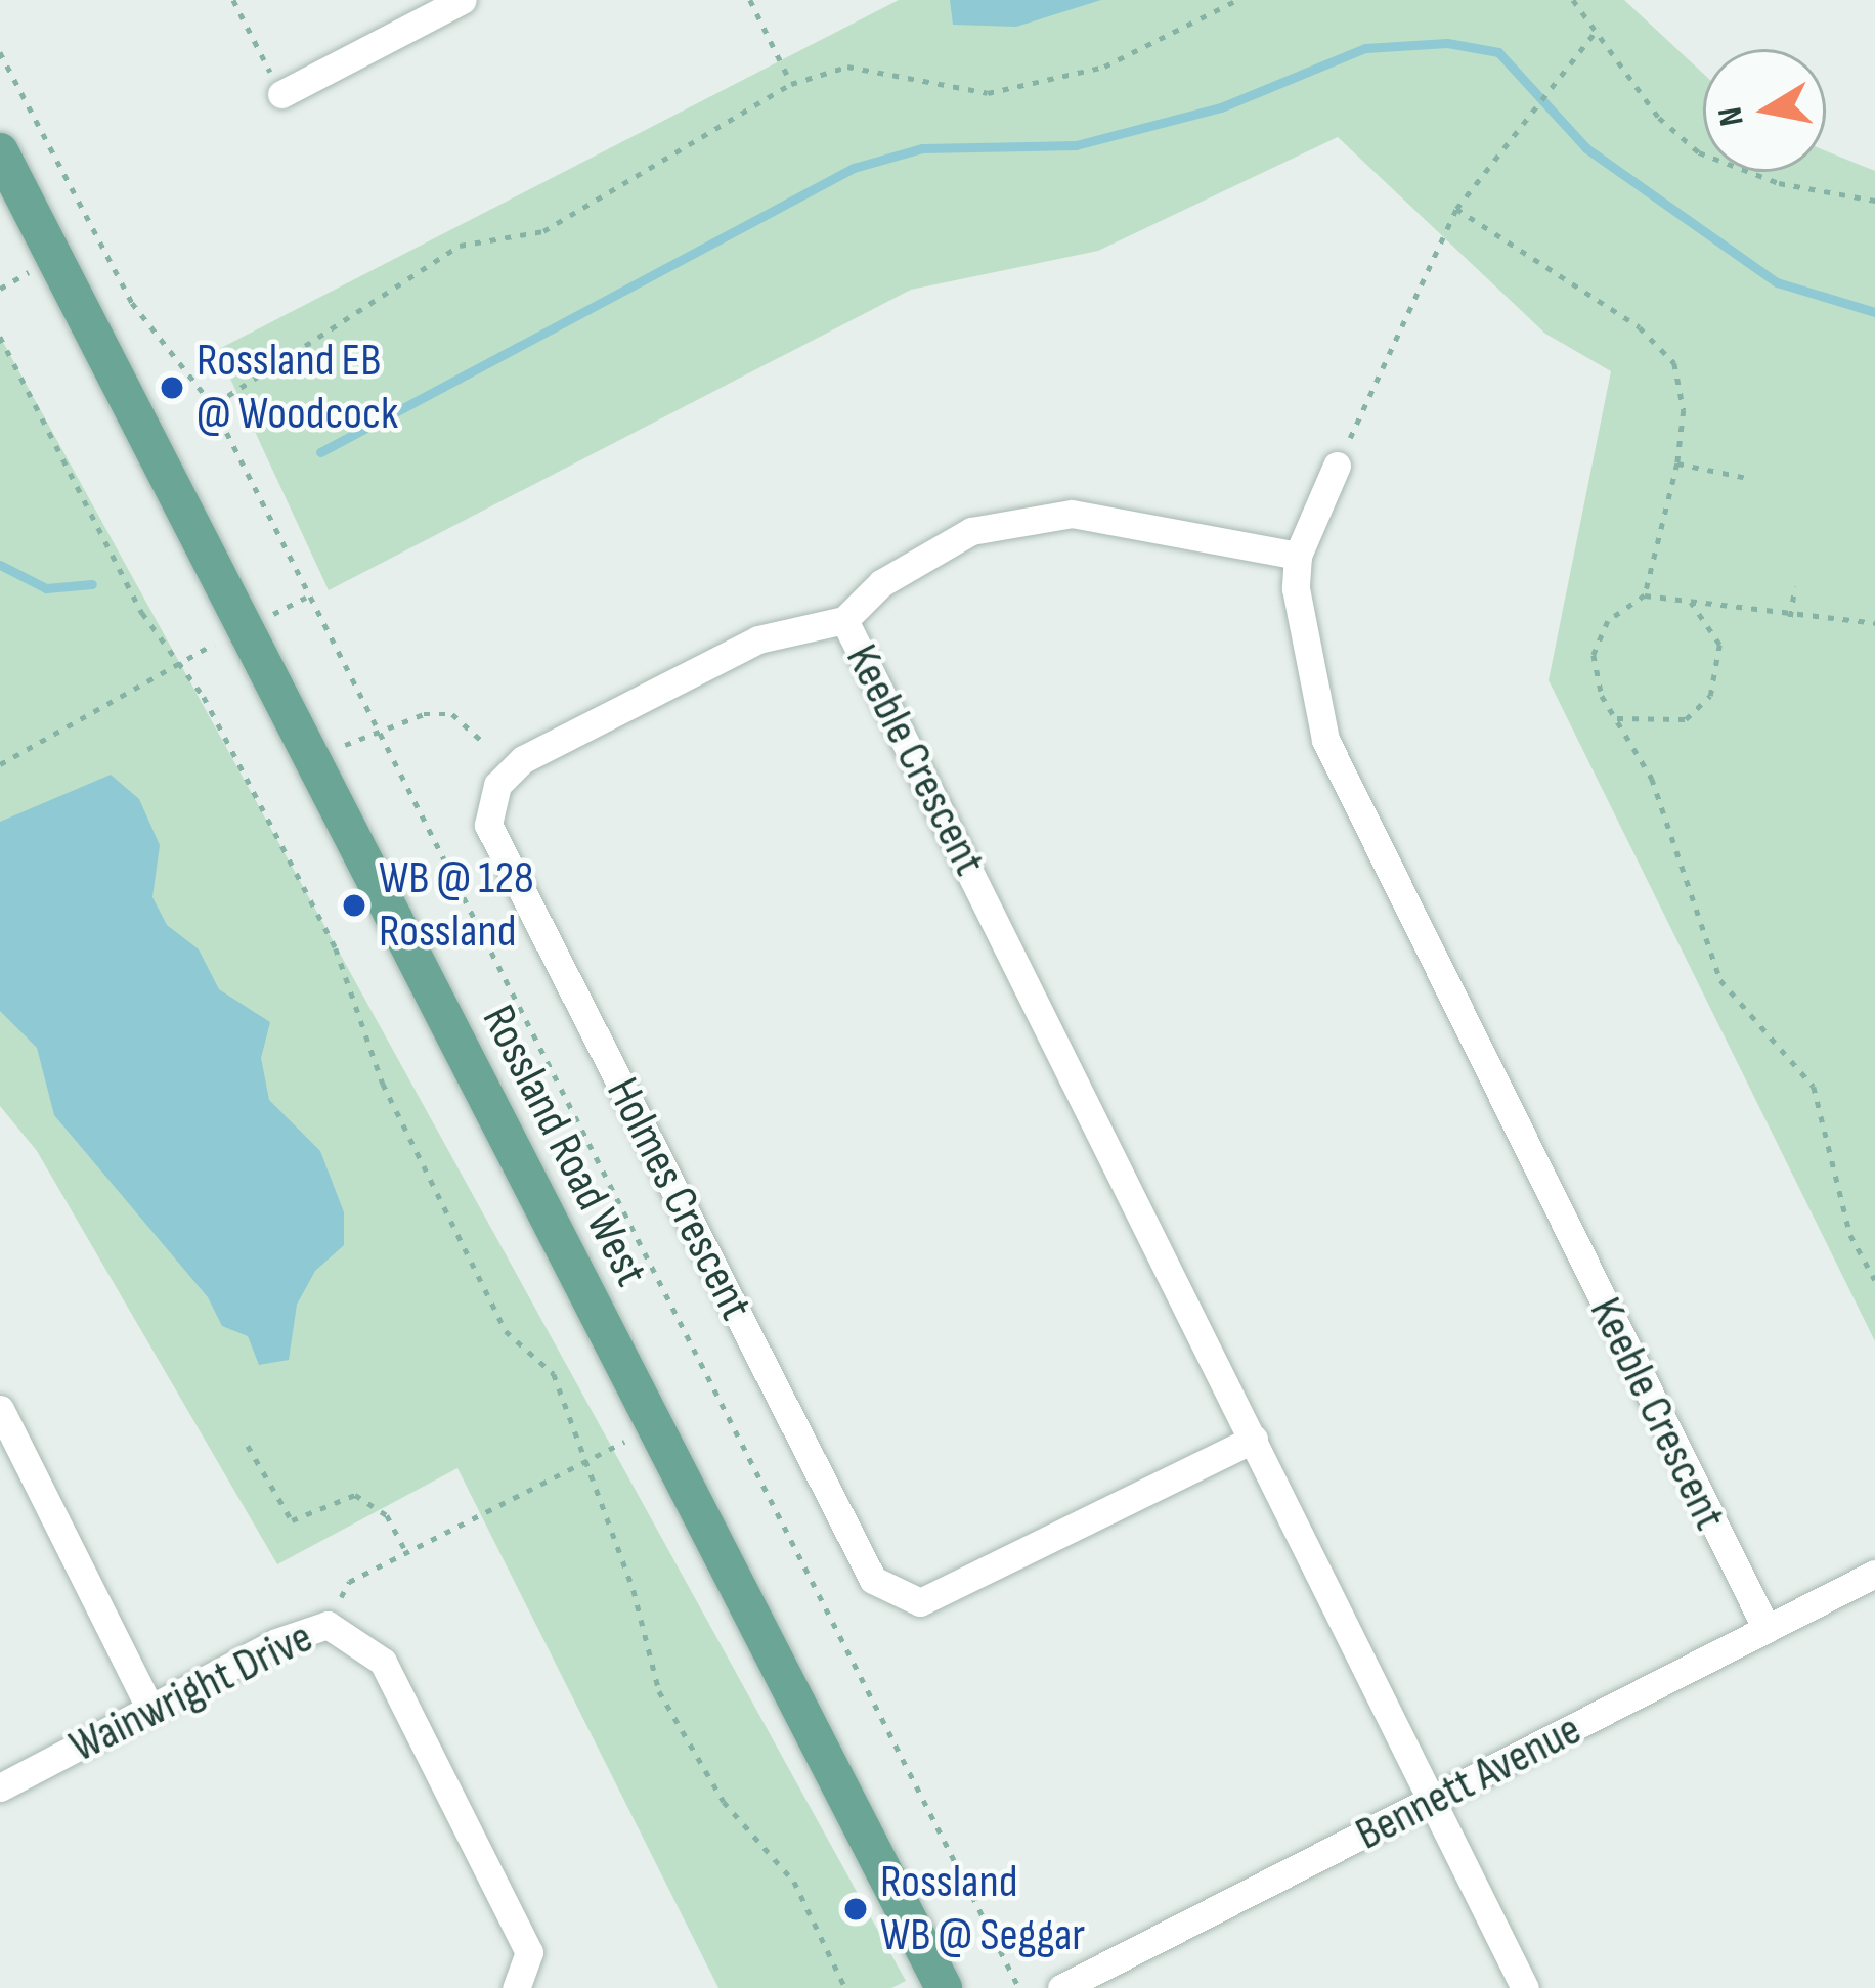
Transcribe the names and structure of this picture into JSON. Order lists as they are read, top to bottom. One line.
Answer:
{"streets":{"main road":["Rossland Road West"],"street":["Keeble Crescent","Holmes Crescent","Wainwright Drive","Bennett Avenue"]},"crossings":[["Keeble Crescent","Holmes Crescent"],["Keeble Crescent","Bennett Avenue"]],"places":["Rossland EB @ Woodcock","WB @ 128 Rossland","Rossland WB @ Seggar"],"north":"left"}
